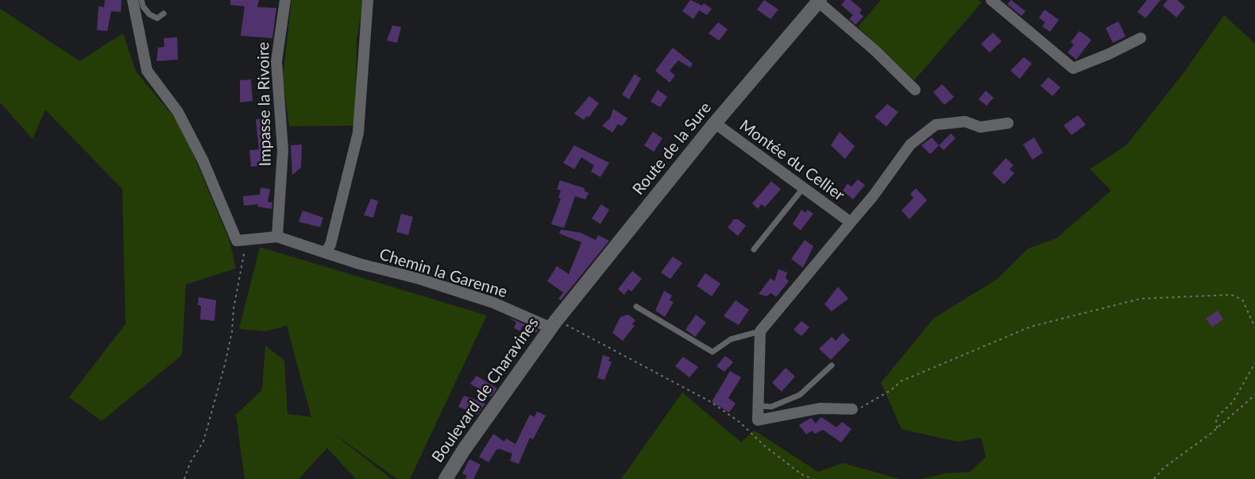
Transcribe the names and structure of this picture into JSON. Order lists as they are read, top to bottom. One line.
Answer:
{"streets":{"main road":["Route de la Sure","Boulevard de Charavines"],"street":["Impasse la Rivoire","Montée du Cellier","Chemin la Garenne"]},"crossings":[["Impasse la Rivoire","Chemin la Garenne"],["Route de la Sure","Montée du Cellier"],["Route de la Sure","Chemin la Garenne"],["Route de la Sure","Boulevard de Charavines"],["Chemin la Garenne","Boulevard de Charavines"]]}
